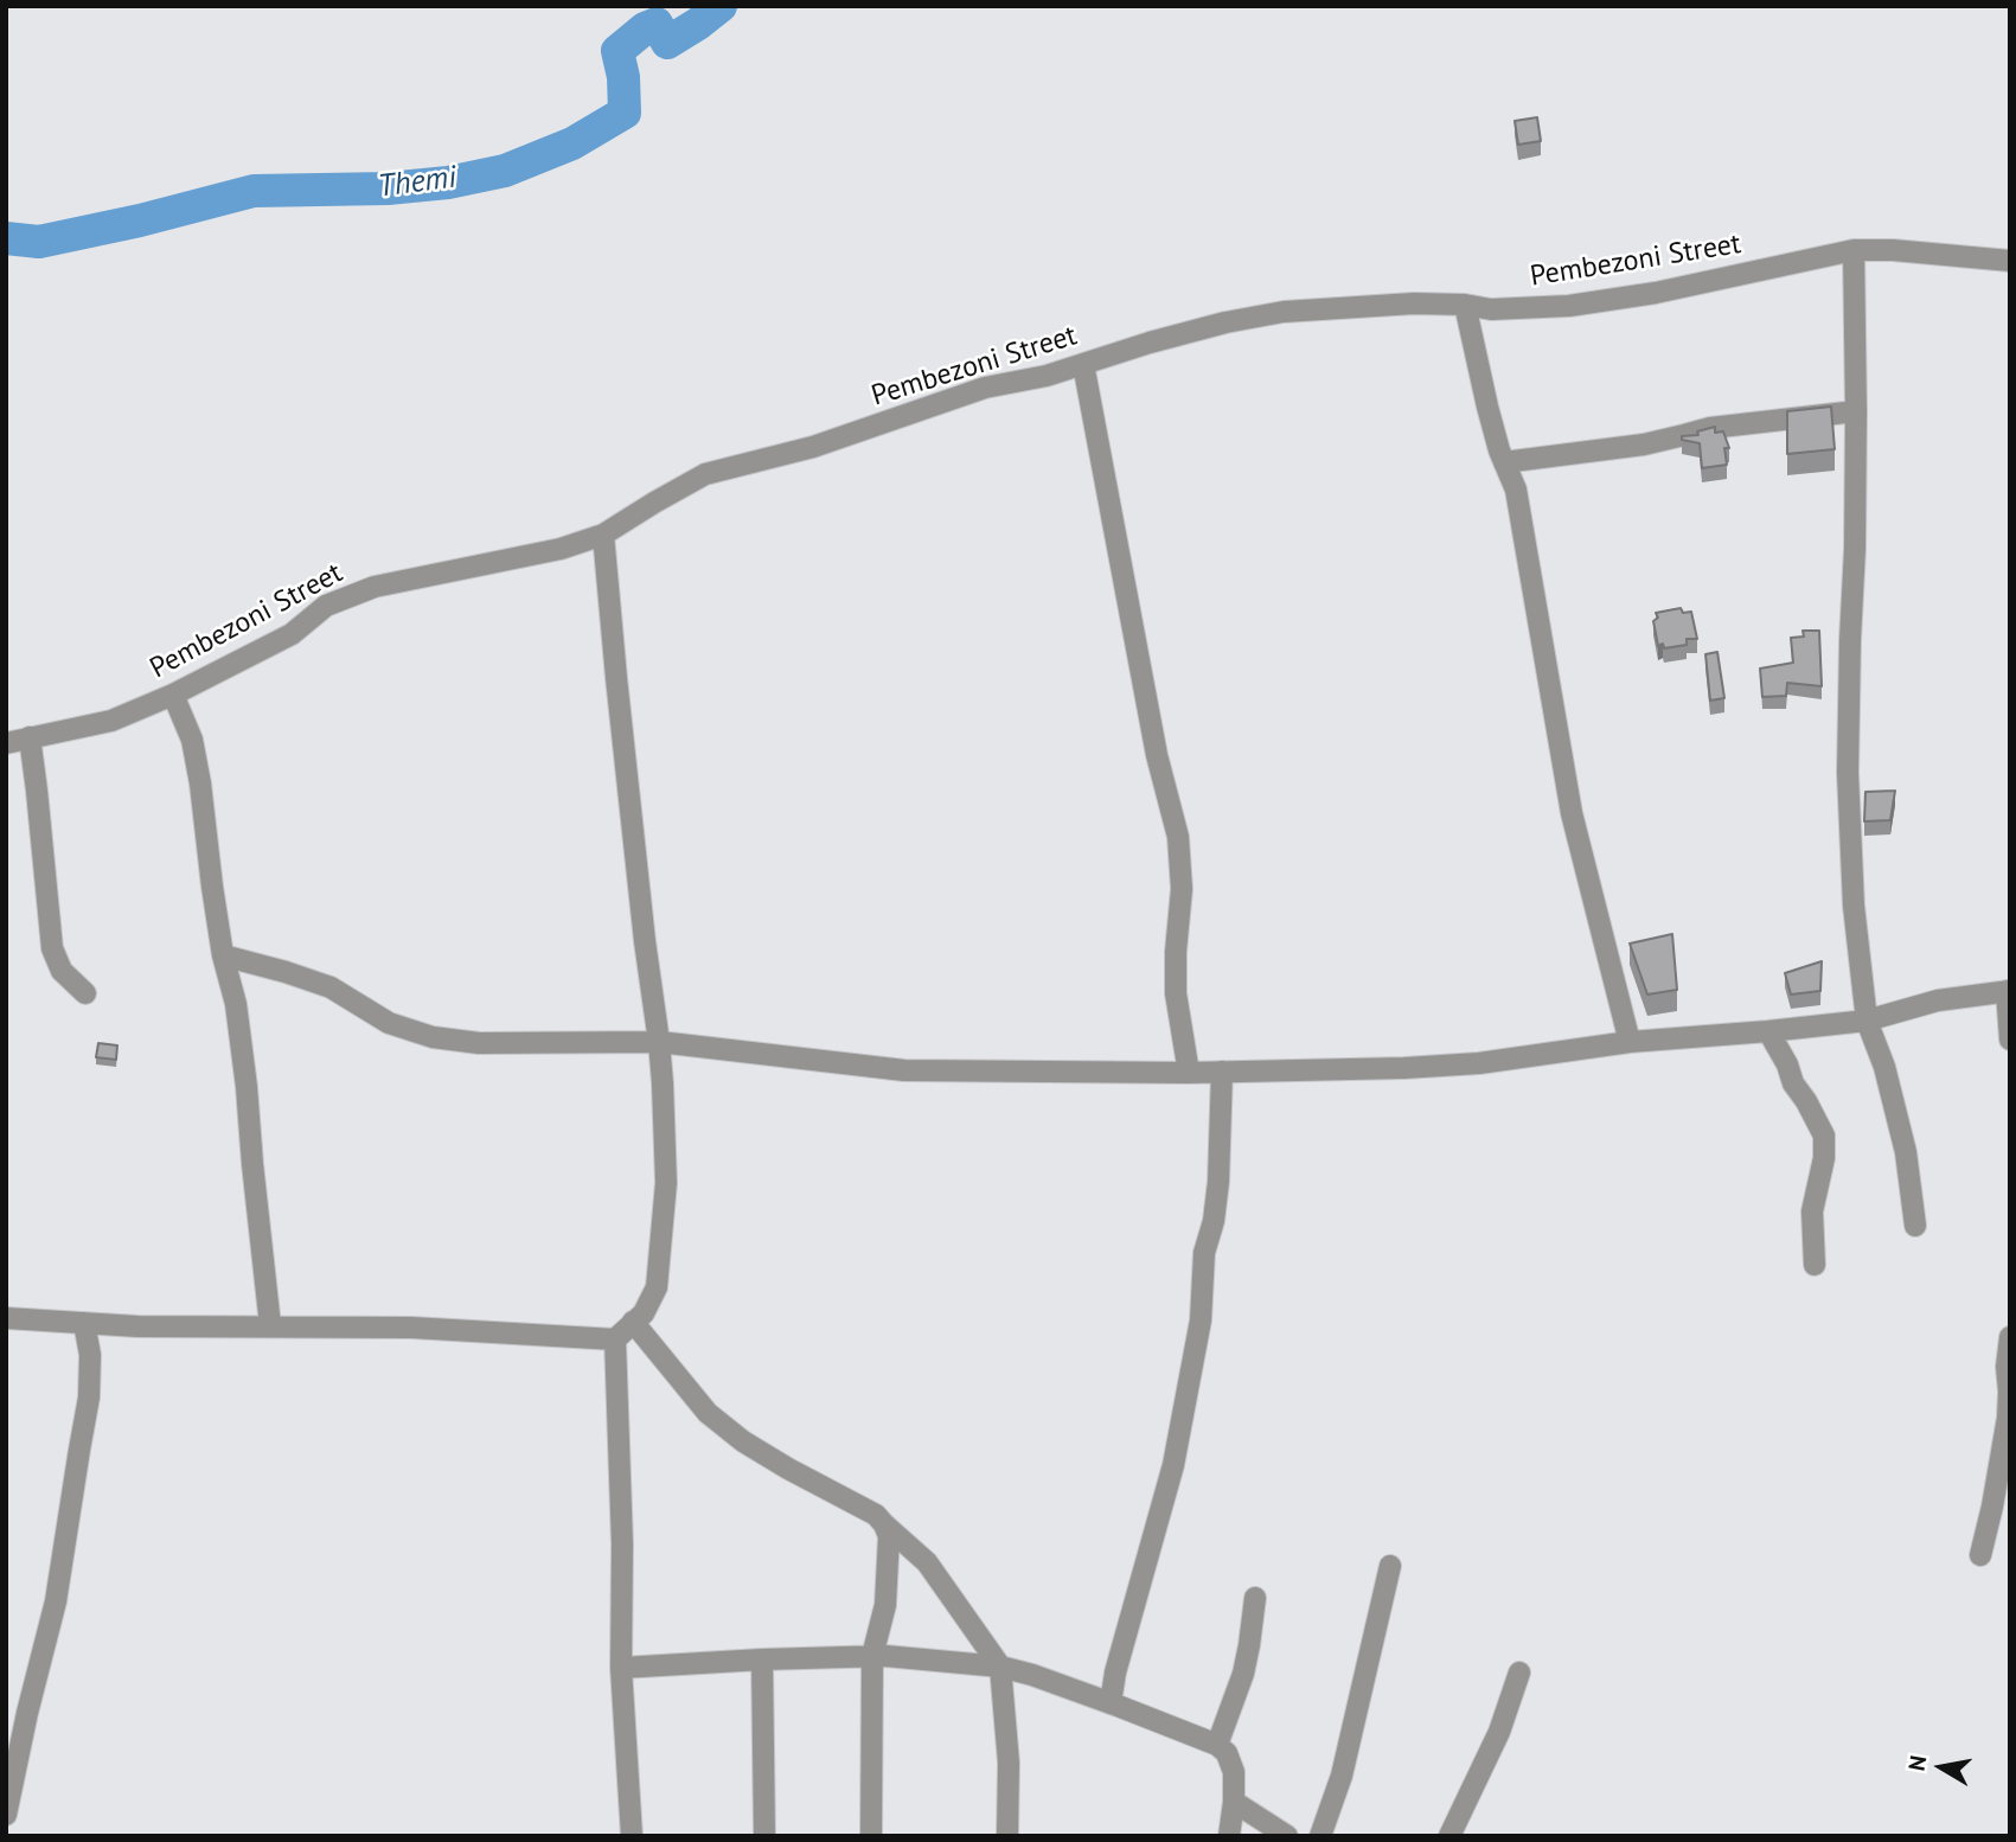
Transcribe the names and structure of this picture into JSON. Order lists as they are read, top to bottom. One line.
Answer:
{"streets":{"street":["Pembezoni Street"]},"water":["Themi"],"north":"left"}
